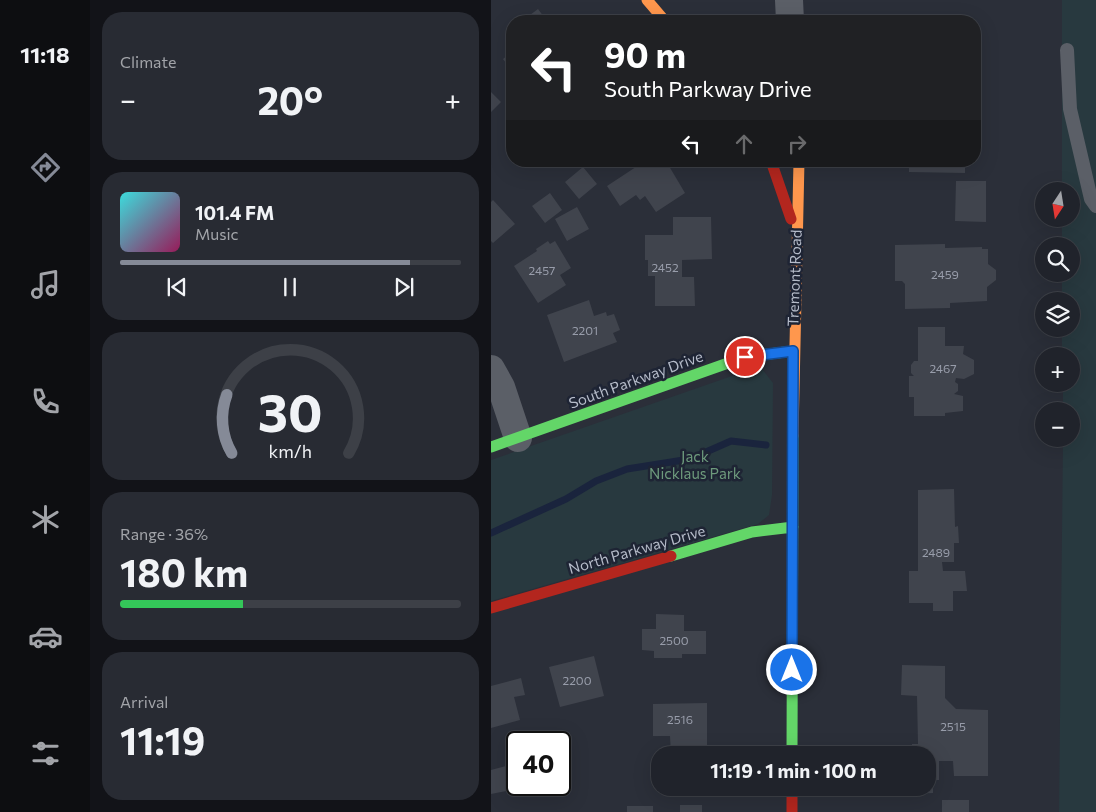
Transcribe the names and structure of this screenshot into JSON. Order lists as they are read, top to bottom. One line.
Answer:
{"streets":{"street":["Tremont Road","South Parkway Drive","North Parkway Drive"]},"crossings":[["Tremont Road","South Parkway Drive"],["Tremont Road","North Parkway Drive"]],"parks":["Jack Nicklaus Park"],"house_numbers":["2452","2457","2459","2201","2467","2489","2500","2200","2516","2515"],"north":"bottom","page":{"tabs":"11:18","tile":["Climate",["Range · 36%","180 km"],["Arrival","11:19"]],"turn":["90 m","South Parkway Drive"],"heat":["−","20°","+"],"map_buttons":["+","−"],"song":["101.4 FM","Music"],"limit":"40","trip":"11:19 · 1 min · 100 m","gauge":["30","km/h"]}}
